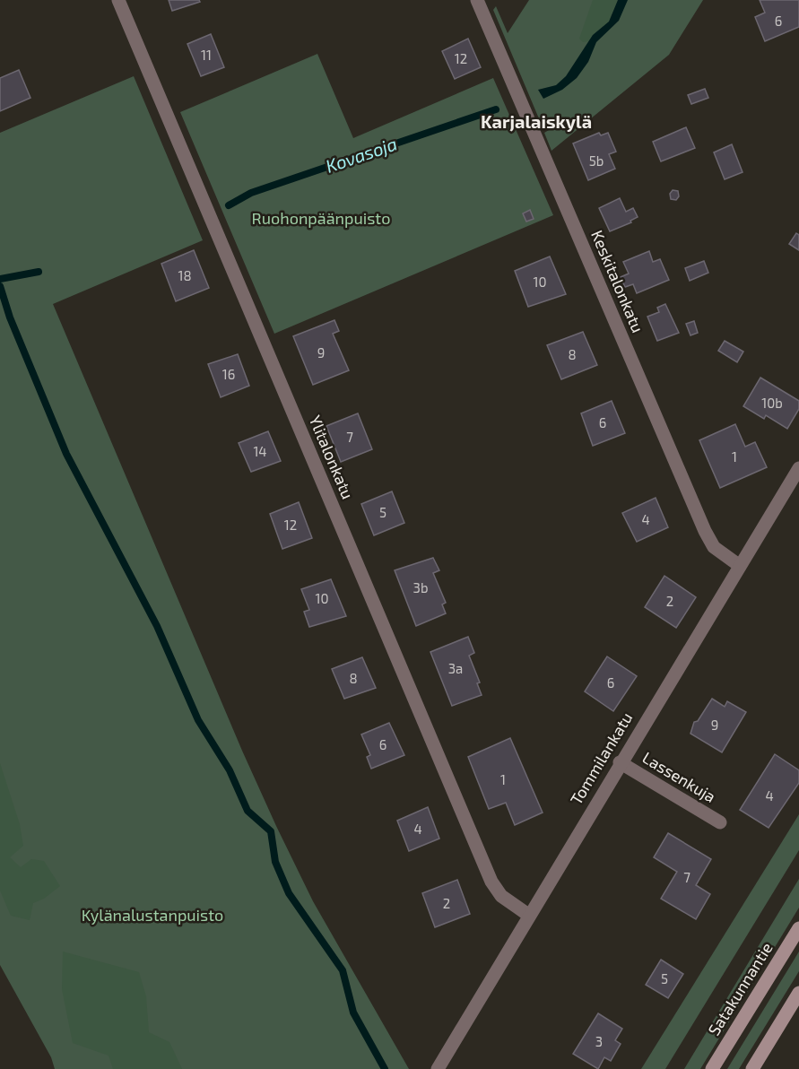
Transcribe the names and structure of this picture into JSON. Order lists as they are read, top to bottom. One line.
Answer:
{"streets":{"main road":["Satakunnantie"],"street":["Keskitalonkatu","Ylitalonkatu","Tommilankatu","Lassenkuja"]},"crossings":[["Keskitalonkatu","Tommilankatu"],["Ylitalonkatu","Tommilankatu"],["Tommilankatu","Lassenkuja"]],"districts":["Karjalaiskylä"],"water":["Kovasoja"],"parks":["Ruohonpäänpuisto","Kylänalustanpuisto"],"house_numbers":["6","11","12","5b","18","10","9","8","16","10b","6","7","14","1","5","4","12","3b","10","2","3a","8","6","9","6","1","4","4","7","2","5","3"]}
